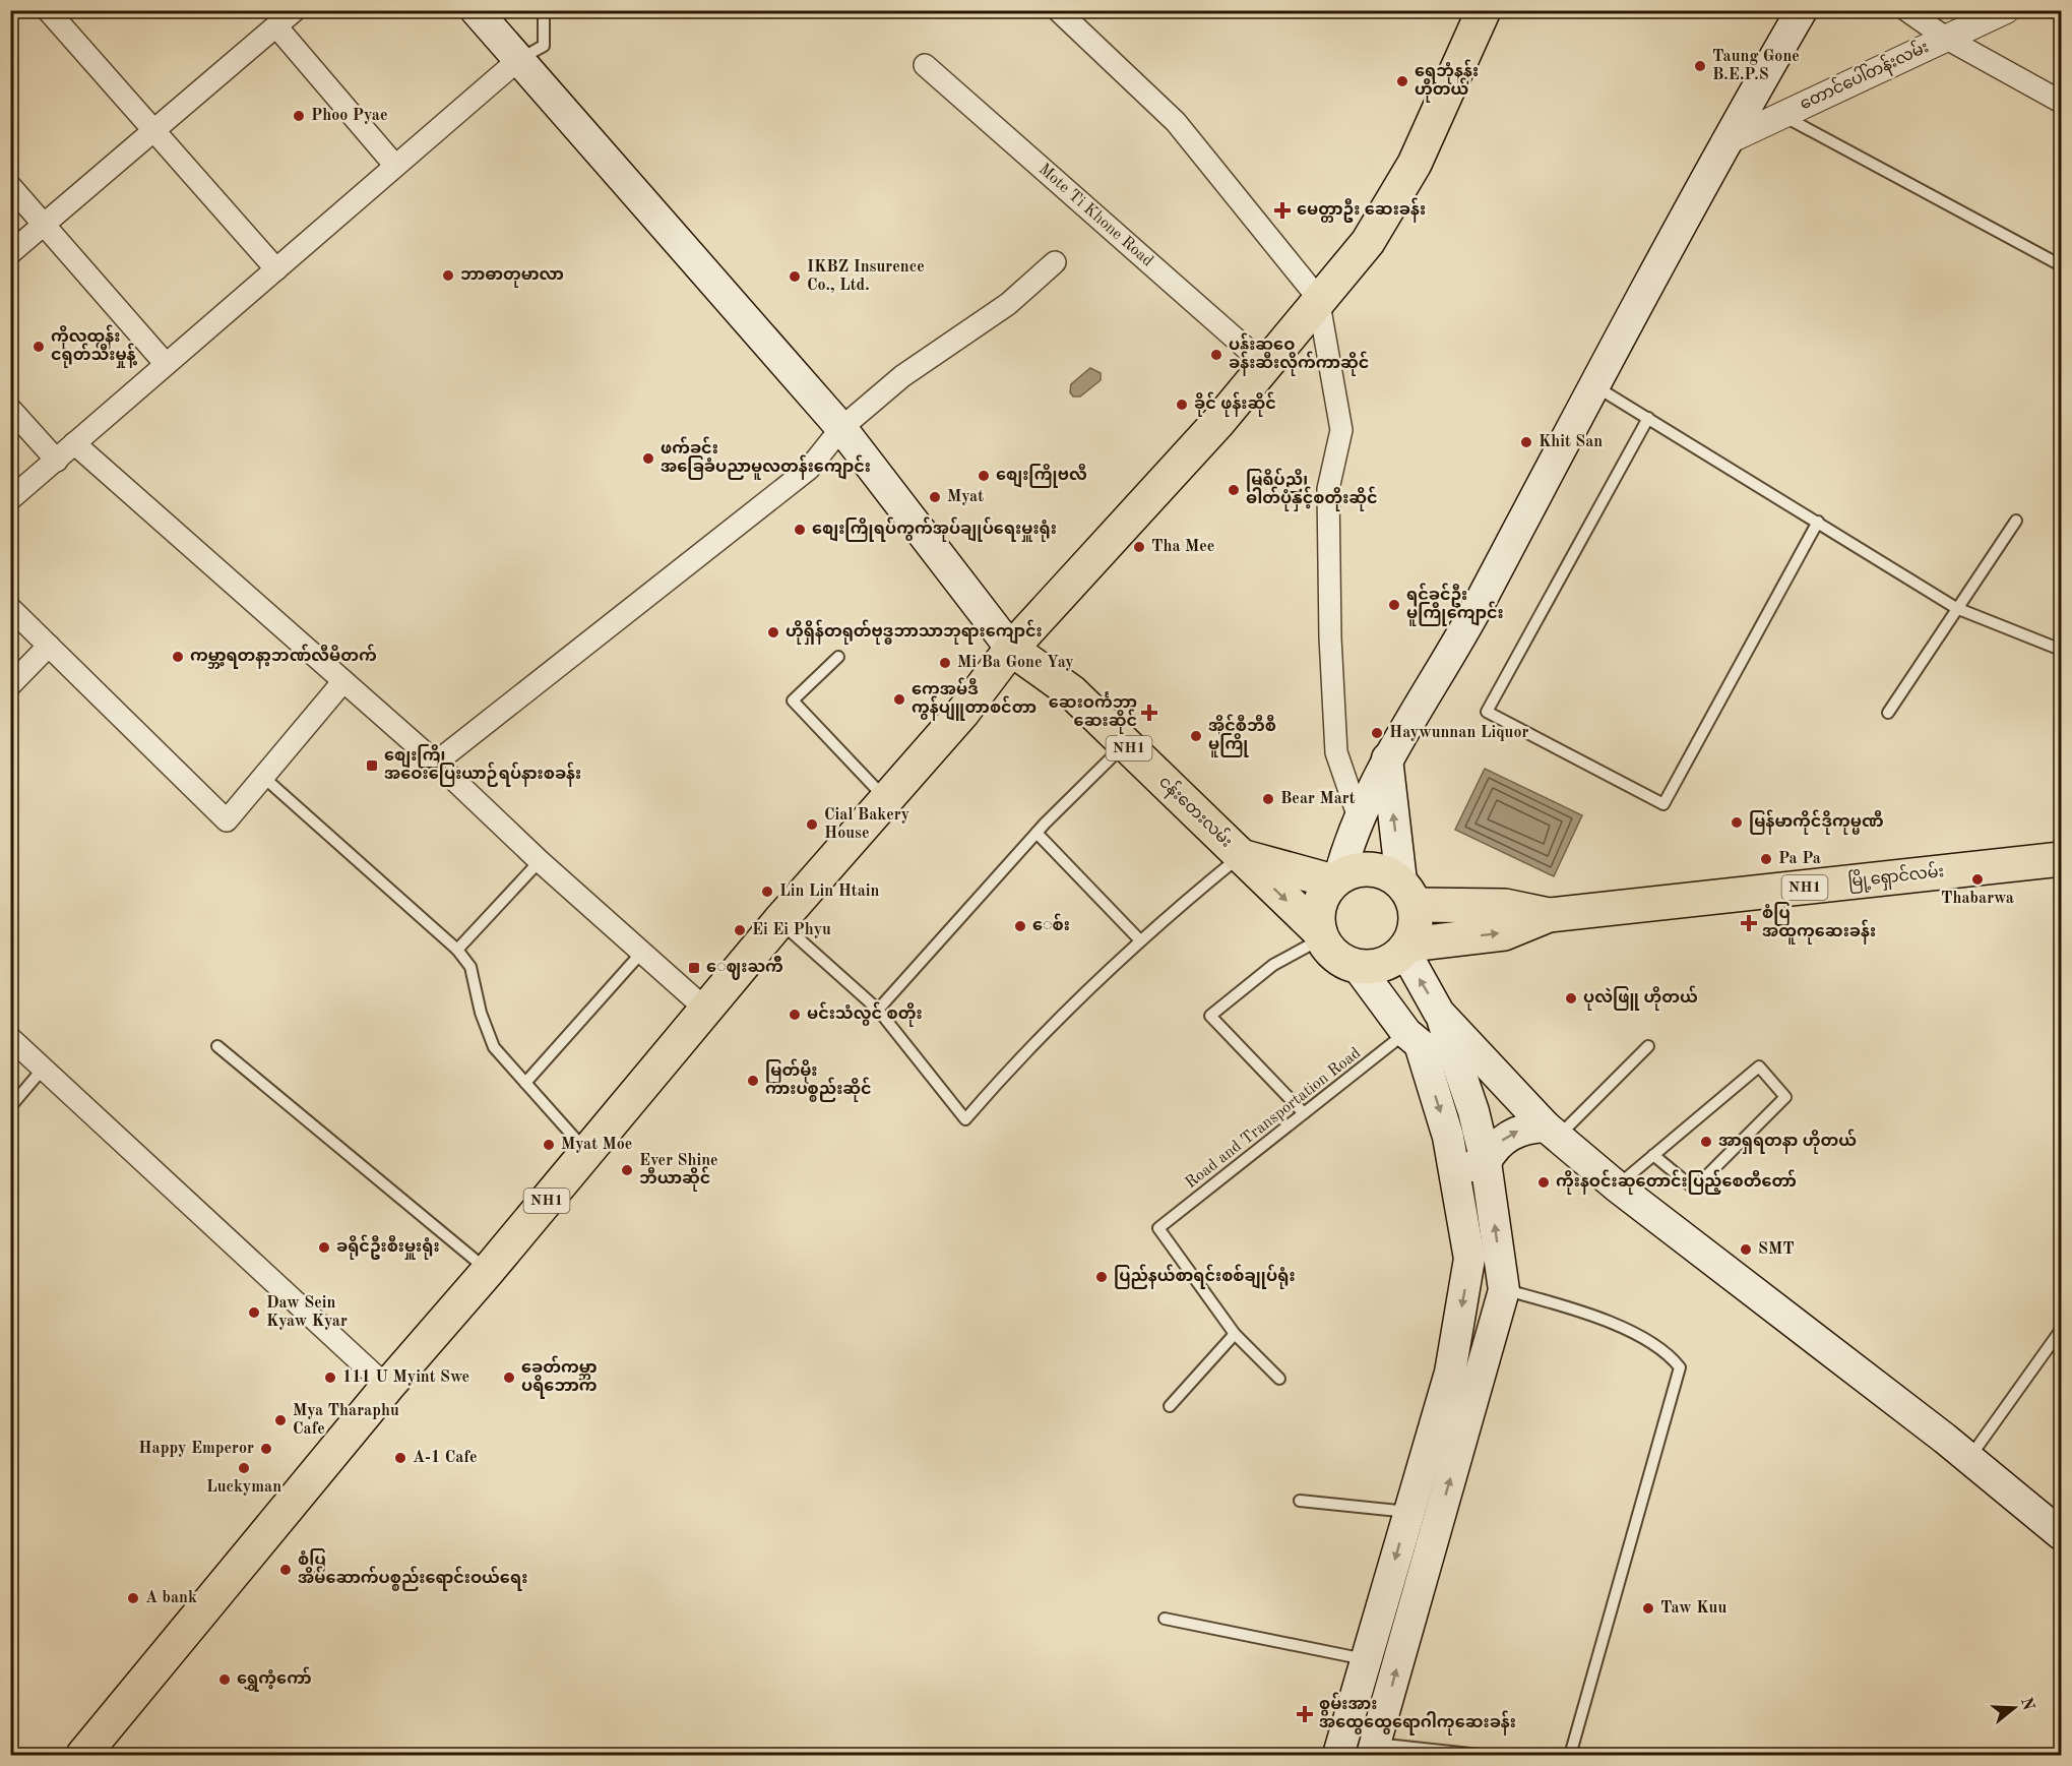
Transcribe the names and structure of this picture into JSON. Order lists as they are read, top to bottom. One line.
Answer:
{"streets":{"main road":["NH1","ငန်းတေးလမ်း","မြို့ရှောင်လမ်း"],"street":["တောင်ပေါ်တန်းလမ်း","Mote Ti Khone Road"],"lane":["Road and Transportation Road"]},"crossings":[["NH1","ငန်းတေးလမ်း"],["NH1","မြို့ရှောင်လမ်း"],["ငန်းတေးလမ်း","မြို့ရှောင်လမ်း"]],"places":{"other":["Taung Gone B.E.P.S","ရွှေဘုံနန်း ဟိုတယ်","Phoo Pyae","ဘာဓာတုမာလာ","IKBZ Insurence Co., Ltd.","ကိုလှထွန်း ငရုတ်သီးမှုန့်","ပန်းဆုဝေ ခန်းဆီးလိုက်ကာဆိုင်","ခိုင် ဖုန်းဆိုင်","Khit San","ဖက်ခင်း အခြေခံပညာမူလတန်းကျောင်း","စျေးကြိုဗလီ","မြရိပ်ညို ဓါတ်ပုံနှင့်စတိုးဆိုင်","Myat","စျေးကြိုရပ်ကွက်အုပ်ချုပ်ရေးမှူးရုံး","Tha Mee","ရင်ခွင်ဦး မူကြိုကျောင်း","ဟိုရှိန်တရုတ်ဗုဒ္ဓဘာသာဘုရားကျောင်း","ကမ္ဘာ့ရတနာ့ဘဏ်လီမိတက်","Mi Ba Gone Yay","ကေအမ်ဒီ ကွန်ပျူတာစင်တာ","Haywunnan Liquor","အိုင်စီဘီစီ မူကြို","Bear Mart","မြန်မာကိုင်ဒိုကုမ္မဏီ","Cial Bakery House","Pa Pa","Thabarwa","Lin Lin Htain","ေစ်း","Ei Ei Phyu","ပုလဲဖြူ ဟိုတယ်","မင်းသံလွင် စတိုး","မြတ်မိုး ကားပစ္စည်းဆိုင်","အာရှရတနာ ဟိုတယ်","Myat Moe","Ever Shine ဘီယာဆိုင်","ကိုးနဝင်းဆုတောင်းပြည့်စေတီတော်","ခရိုင်ဦးစီးမှူးရုံး","SMT","ပြည်နယ်စာရင်းစစ်ချုပ်ရုံး","Daw Sein Kyaw Kyar","111 U Myint Swe","ခေတ်ကမ္ဘာ ပရိဘောက","Mya Tharaphu Cafe","Happy Emperor","A-1 Cafe","Luckyman","စံပြ အိမ်ဆောက်ပစ္စည်းရောင်းဝယ်ရေး","A bank","Taw Kuu","ရွှေကံ့ကော်"],"health":["မေတ္တာဦး ဆေးခန်း","ဆေးဝင်္ကဘာ ဆေးဆိုင်","စံပြ အထူကုဆေးခန်း","စွမ်းအား အထွေထွေရောဂါကုဆေးခန်း"],"transit":["စျေးကြို အဝေးပြေးယာဉ်ရပ်နားစခန်း","ေဈးႀကိဳ"]},"north":"right"}
